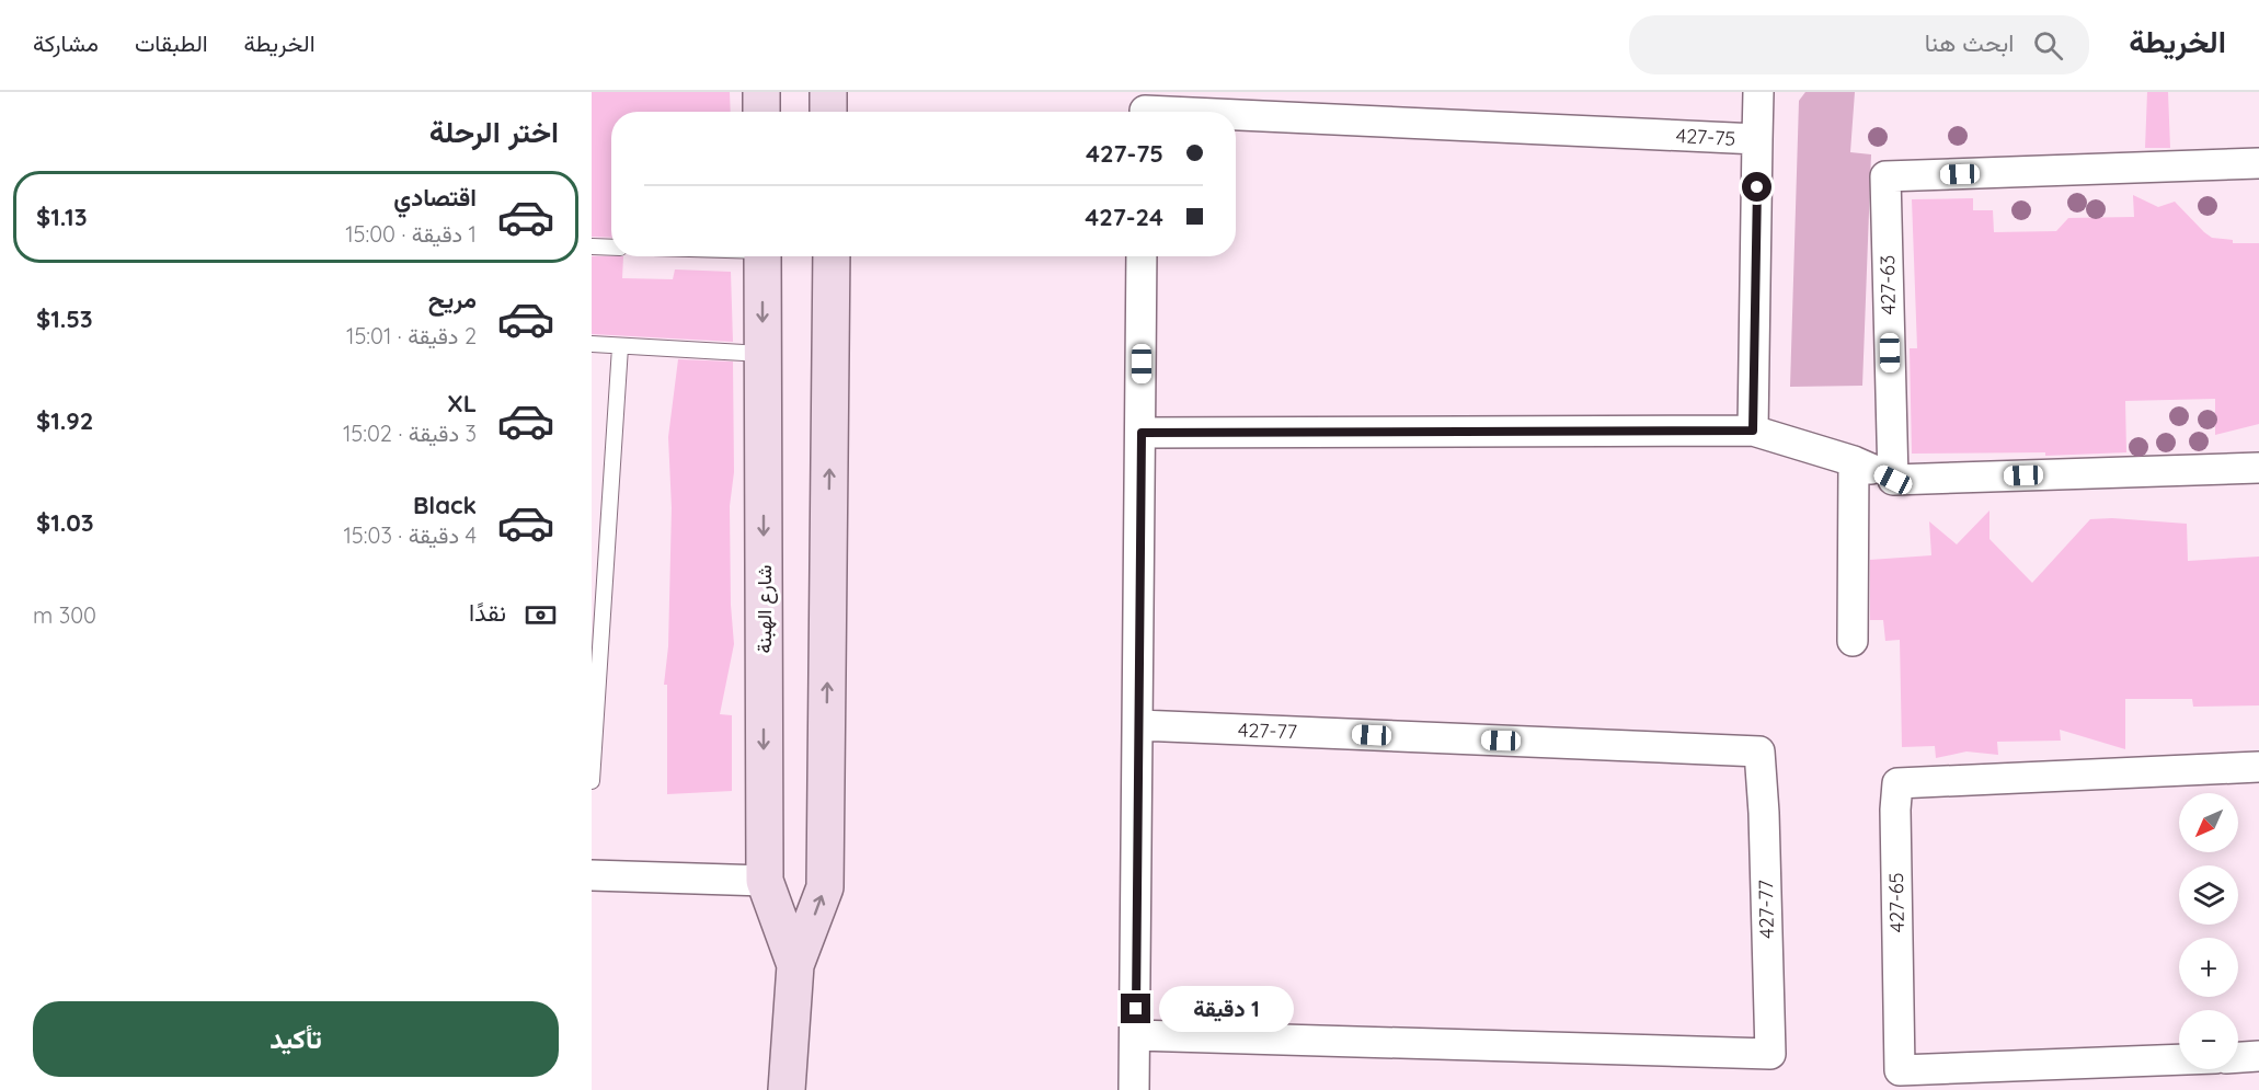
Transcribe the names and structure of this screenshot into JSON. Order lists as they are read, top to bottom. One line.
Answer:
{"streets":{"street":["427-75","427-63","شارع الهبنة","427-77","427-65"]},"north":"bottom left","page":{"header":"الخريطة","search":"ابحث هنا","nav":["الخريطة","الطبقات","مشاركة"],"heading":"اختر الرحلة","banner":["427-75","427-24"],"list":[{"name":"اقتصادي","note":"1 دقيقة · 15:00","value":"$1.13"},{"name":"مريح","note":"2 دقيقة · 15:01","value":"$1.53"},{"name":"XL","note":"3 دقيقة · 15:02","value":"$1.92"},{"name":"Black","note":"4 دقيقة · 15:03","value":"$1.03"}],"pay":["نقدًا","300 m"],"map_buttons":["+","−"],"bubble":"1 دقيقة","buttons":"تأكيد"}}
